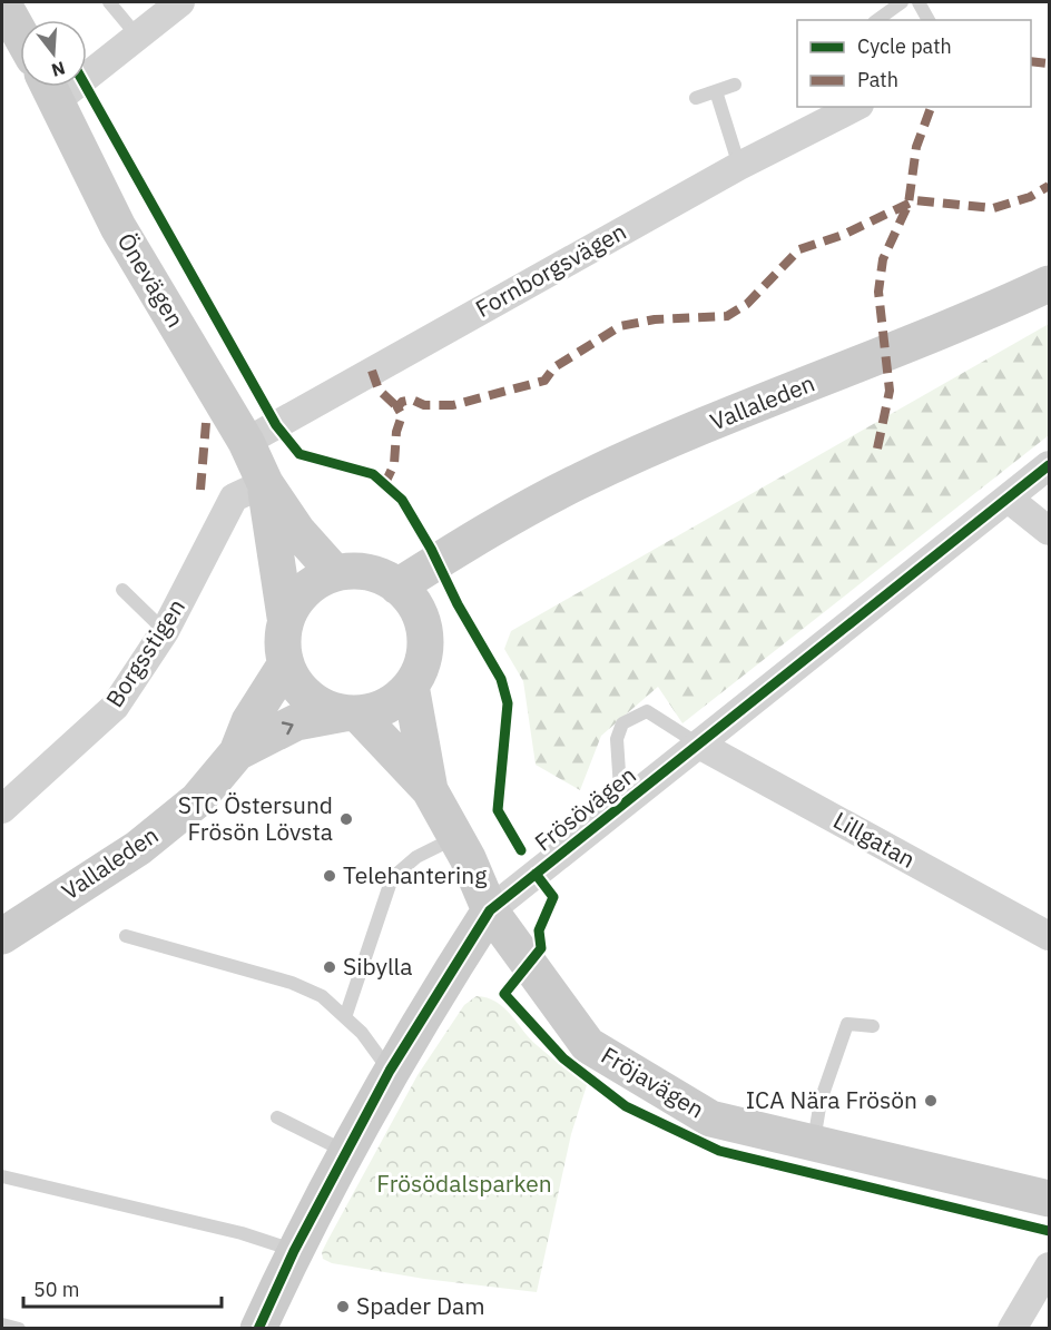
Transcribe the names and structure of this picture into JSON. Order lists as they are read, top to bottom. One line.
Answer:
{"streets":{"street":["Fornborgsvägen","Önevägen","Vallaleden","Borgsstigen","Frösövägen","Lillgatan","Fröjavägen"]},"crossings":[["Fornborgsvägen","Önevägen"],["Önevägen","Vallaleden"],["Önevägen","Borgsstigen"],["Önevägen","Fröjavägen"],["Vallaleden","Fröjavägen"],["Frösövägen","Lillgatan"],["Frösövägen","Fröjavägen"]],"parks":["Frösödalsparken"],"places":["STC Östersund Frösön Lövsta","Telehantering","Sibylla","ICA Nära Frösön","Spader Dam"],"legend":["Cycle path","Path"],"scale_bar":"50 m","north":"bottom"}
